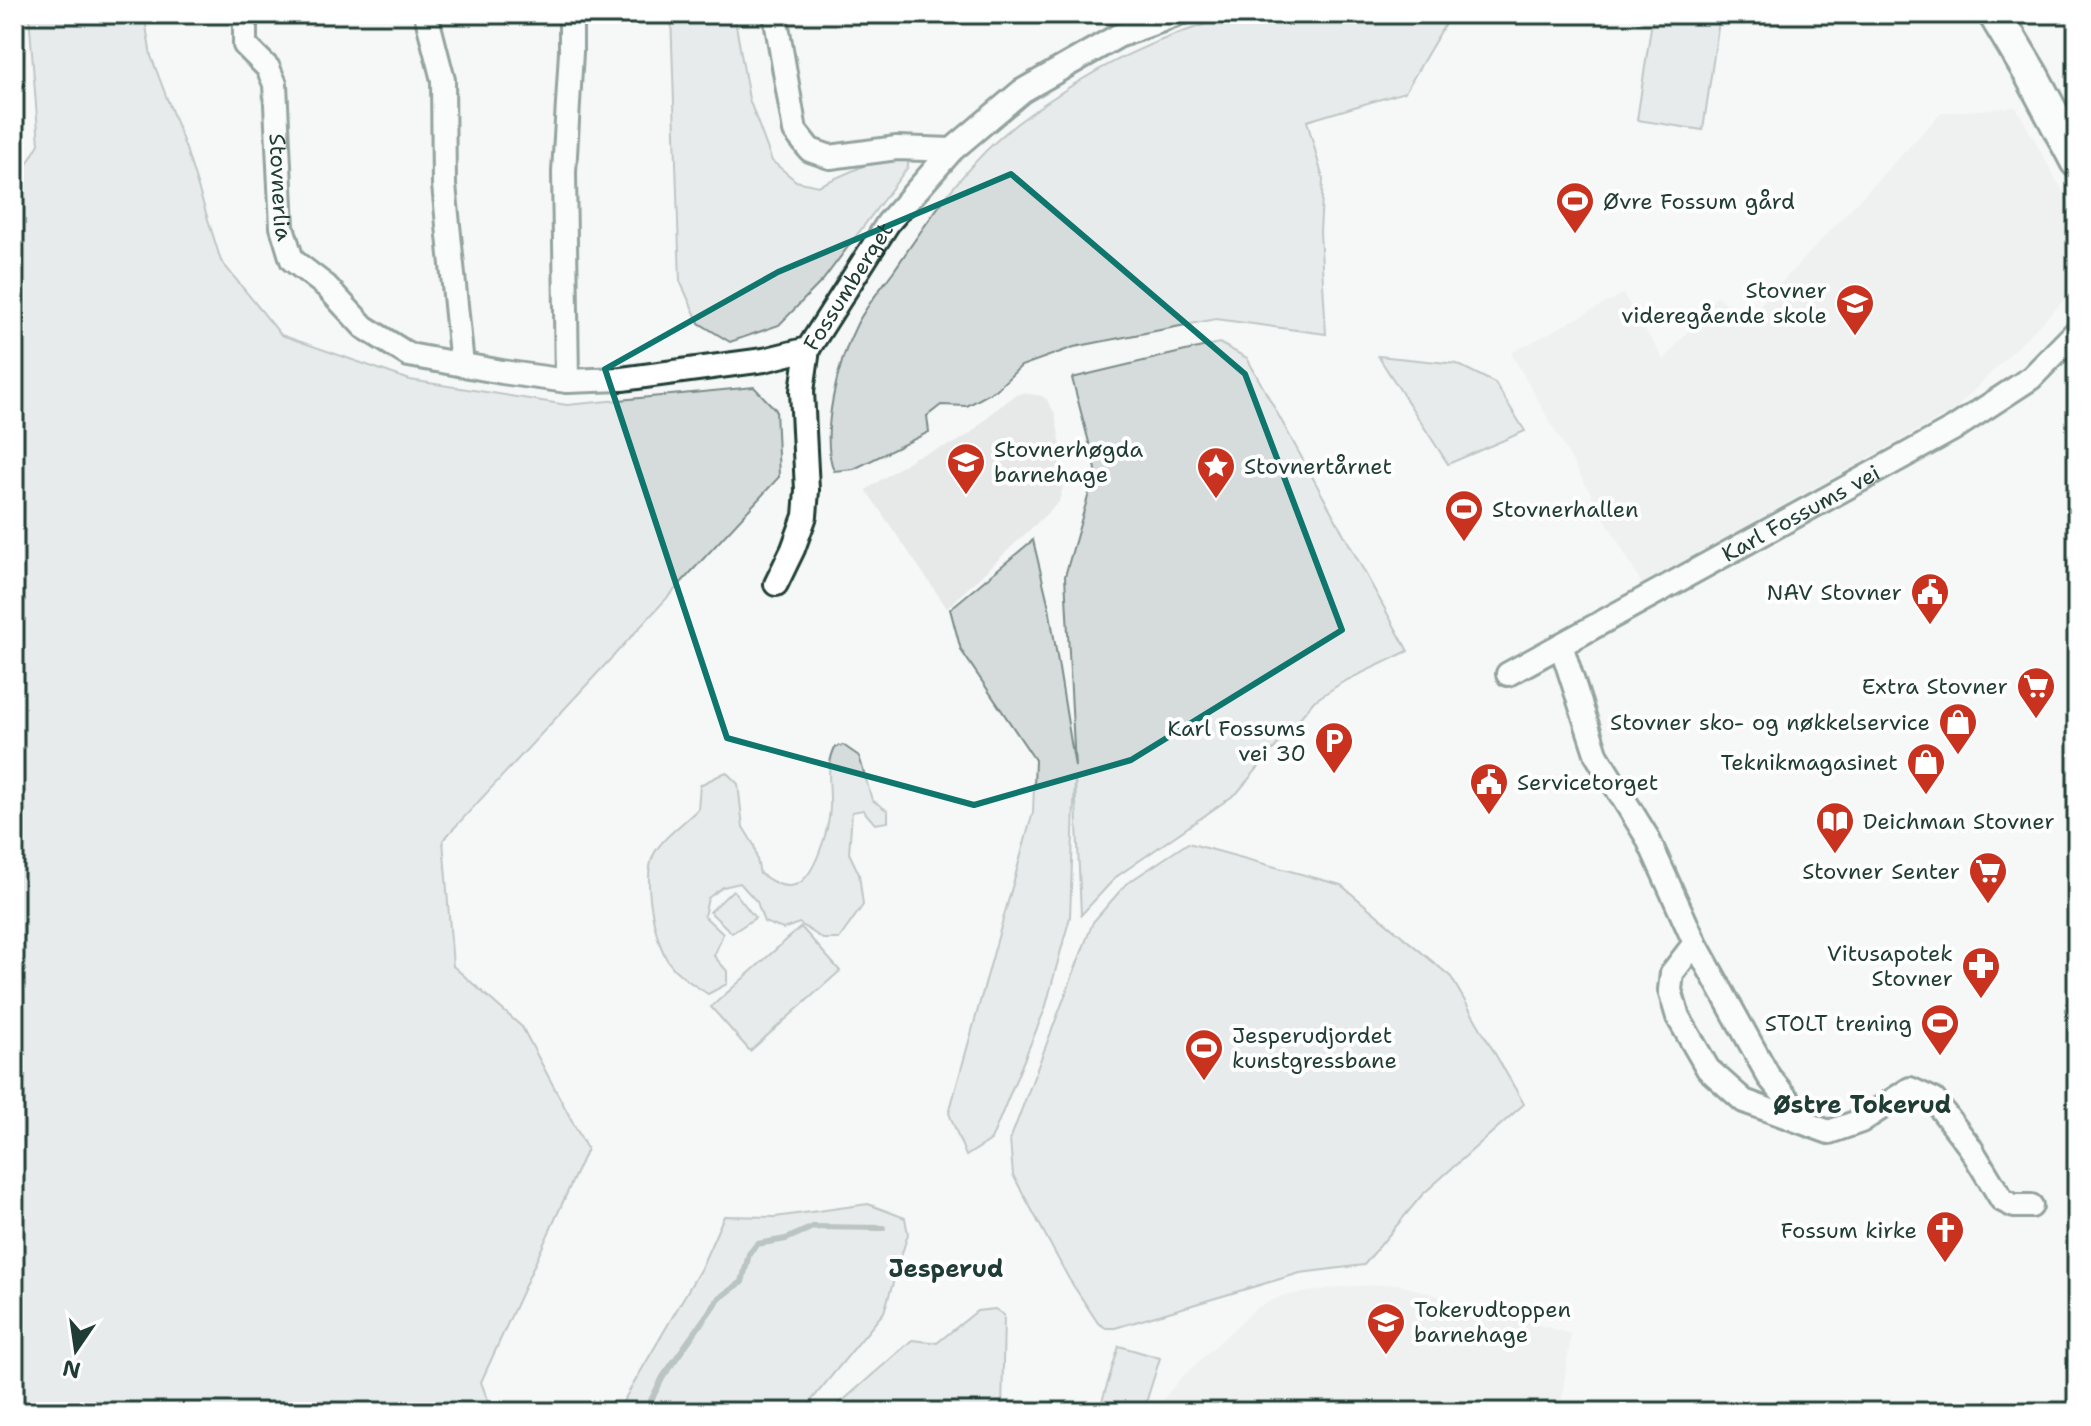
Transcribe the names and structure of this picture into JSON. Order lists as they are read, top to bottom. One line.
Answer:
{"streets":{"street":["Stovnerlia","Fossumberget","Karl Fossums vei"]},"crossings":[["Stovnerlia","Fossumberget"]],"districts":["Østre Tokerud","Jesperud"],"places":{"sports":["Øvre Fossum gård","Stovnerhallen","STOLT trening","Jesperudjordet kunstgressbane"],"school or university":["Stovner videregående skole","Stovnerhøgda barnehage","Tokerudtoppen barnehage"],"place":["Stovnertårnet"],"public building":["NAV Stovner","Servicetorget"],"supermarket":["Extra Stovner","Stovner Senter"],"shop":["Stovner sko- og nøkkelservice","Teknikmagasinet"],"parking":["Karl Fossums vei 30"],"library":["Deichman Stovner"],"pharmacy":["Vitusapotek Stovner"],"church":["Fossum kirke"]},"north":"bottom"}
